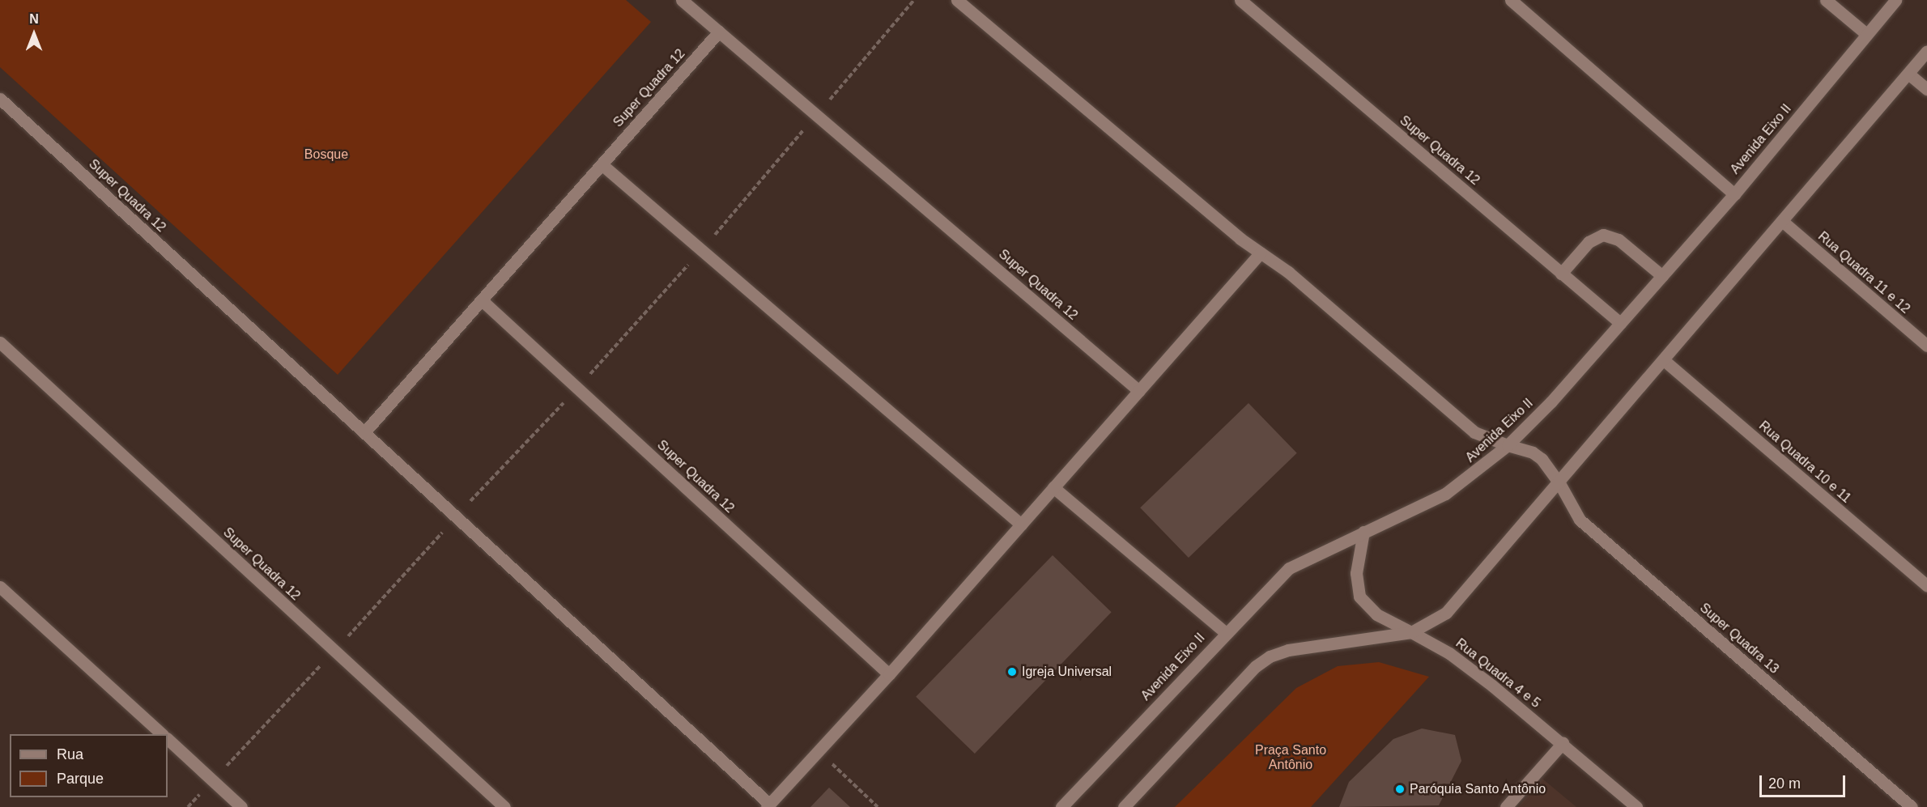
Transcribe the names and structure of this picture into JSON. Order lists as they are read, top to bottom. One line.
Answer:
{"streets":{"street":["Super Quadra 12","Avenida Eixo II","Rua Quadra 11 e 12","Rua Quadra 10 e 11","Super Quadra 13","Rua Quadra 4 e 5"]},"crossings":[["Super Quadra 12","Avenida Eixo II"],["Avenida Eixo II","Super Quadra 13"],["Avenida Eixo II","Rua Quadra 4 e 5"]],"parks":["Bosque","Praça Santo Antônio"],"places":["Igreja Universal","Paróquia Santo Antônio"],"legend":["Rua","Parque"],"scale_bar":"20 m","north":"top"}
